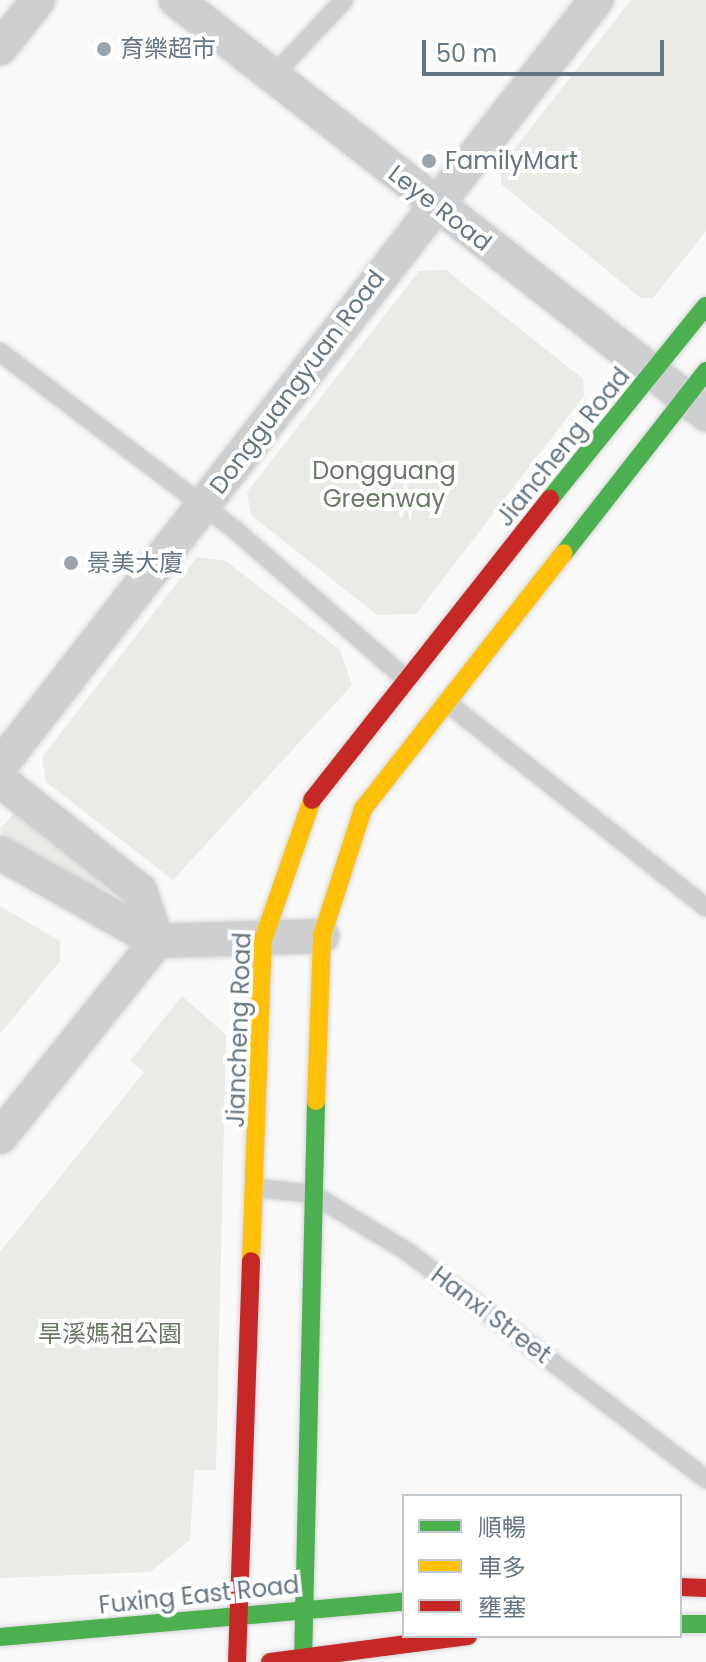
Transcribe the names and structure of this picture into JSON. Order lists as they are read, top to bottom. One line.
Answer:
{"streets":{"main road":["Jiancheng Road","Fuxing East Road"],"street":["Leye Road","Dongguangyuan Road"],"lane":["Hanxi Street"]},"crossings":[["Leye Road","Dongguangyuan Road"],["Leye Road","Jiancheng Road"],["Jiancheng Road","Hanxi Street"],["Jiancheng Road","Fuxing East Road"]],"parks":["Dongguang Greenway","旱溪媽祖公園"],"places":["育樂超市","FamilyMart","景美大廈"],"legend":["順暢","車多","壅塞"],"scale_bar":"50 m"}
